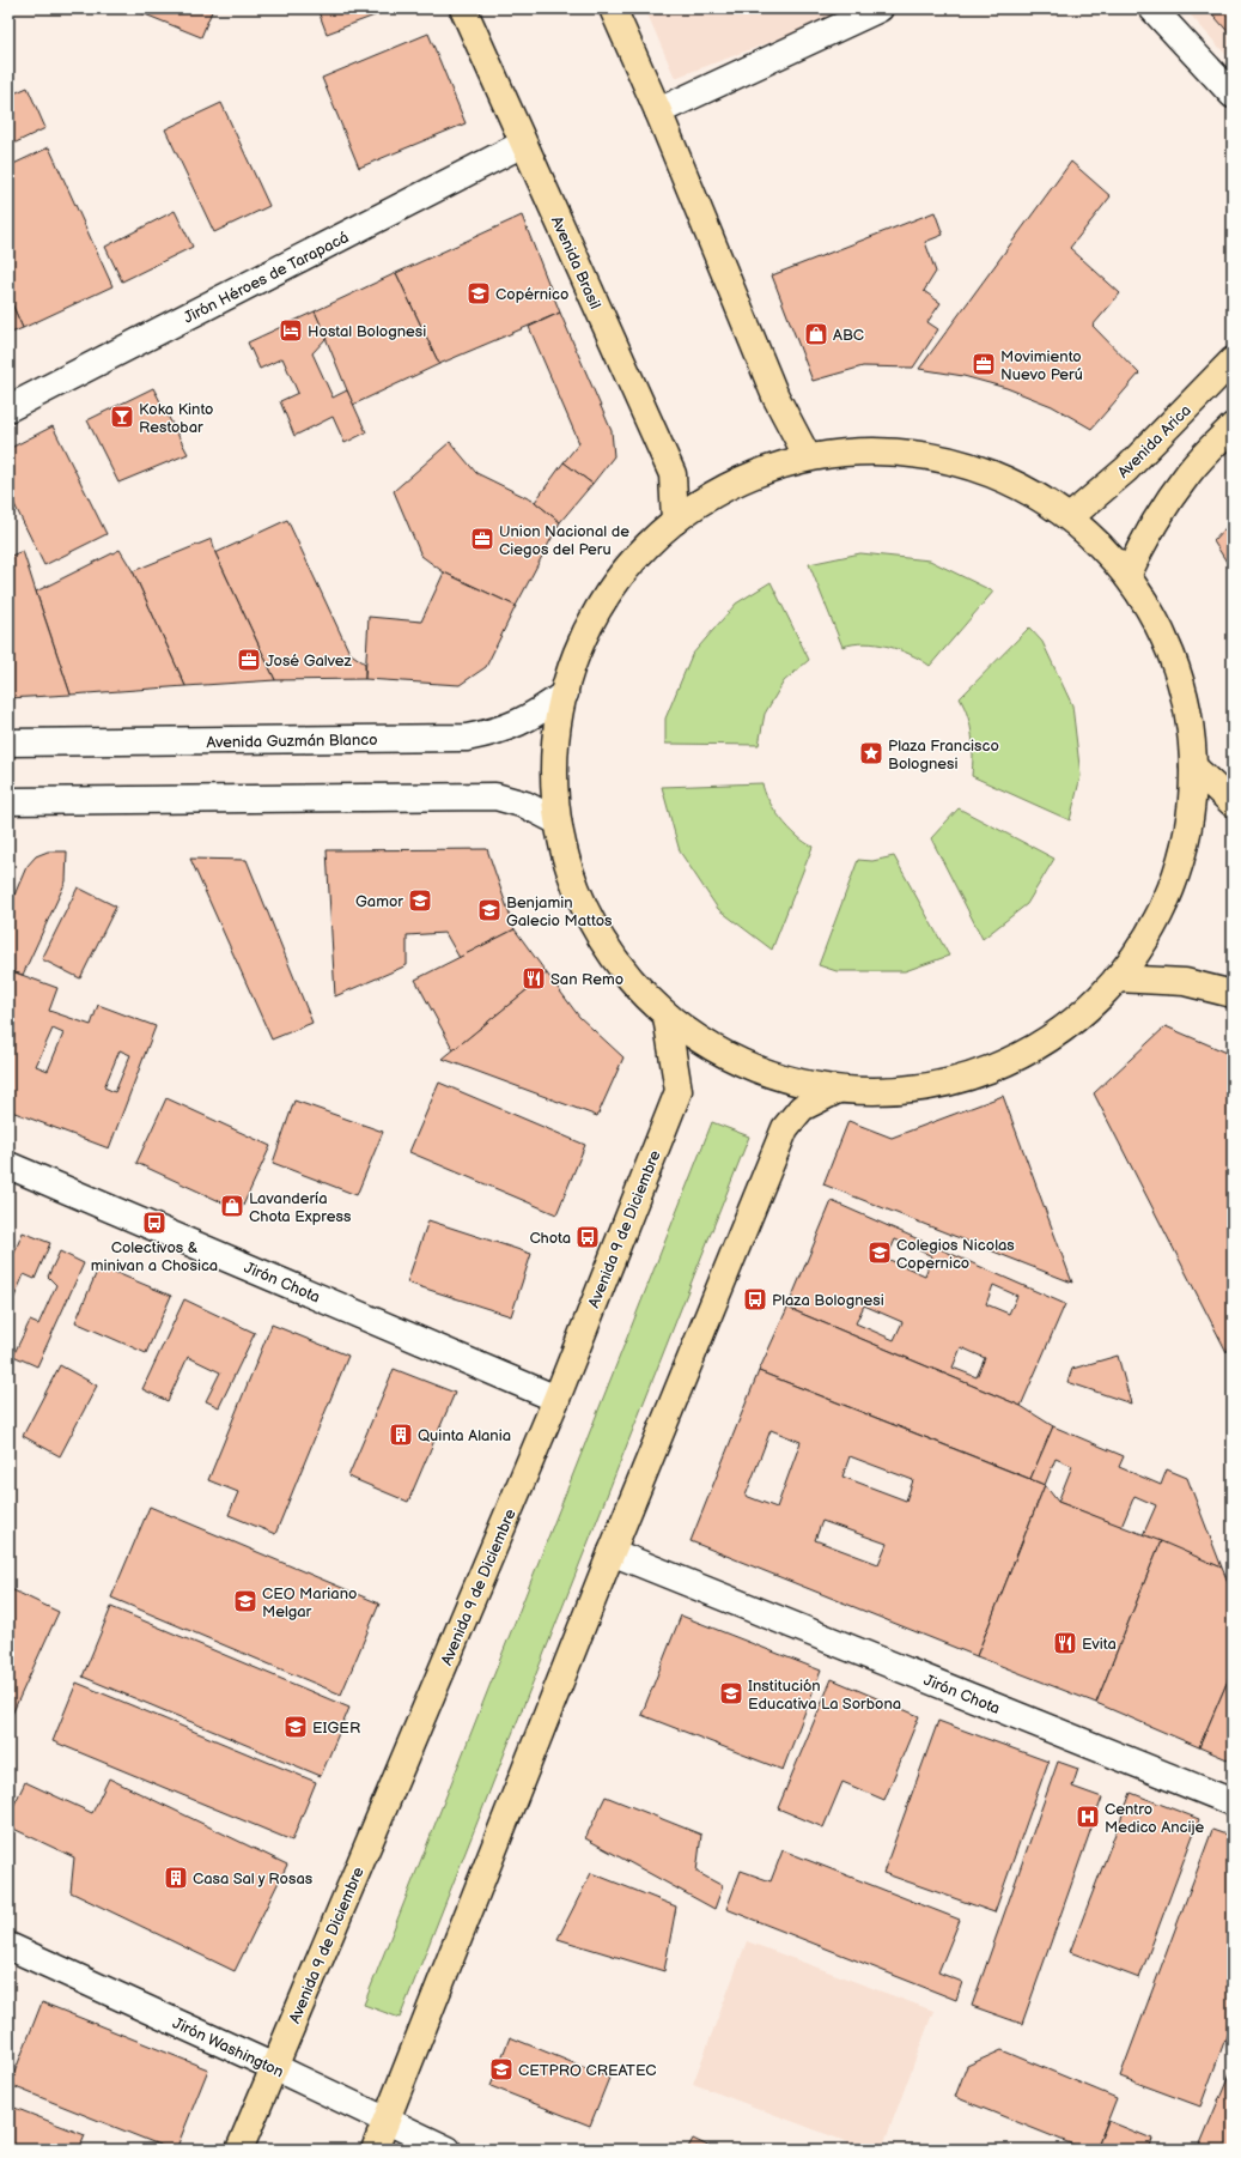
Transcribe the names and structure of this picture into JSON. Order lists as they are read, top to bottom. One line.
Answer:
{"streets":{"main road":["Avenida Brasil","Avenida Arica","Avenida 9 de Diciembre"],"street":["Jirón Héroes de Tarapacá","Avenida Guzmán Blanco","Jirón Chota","Jirón Washington"]},"crossings":[["Avenida Brasil","Jirón Héroes de Tarapacá"],["Avenida 9 de Diciembre","Jirón Chota"],["Avenida 9 de Diciembre","Jirón Washington"]],"places":{"school or university":["Copérnico","Gamor","Benjamin Galecio Mattos","Colegios Nicolas Copernico","CEO Mariano Melgar","Institución Educativa La Sorbona","EIGER","CETPRO CREATEC"],"hotel":["Hostal Bolognesi"],"shop":["ABC","Lavandería Chota Express"],"office":["Movimiento Nuevo Perú","Union Nacional de Ciegos del Peru","José Galvez"],"bar":["Koka Kinto Restobar"],"place":["Plaza Francisco Bolognesi"],"restaurant":["San Remo","Evita"],"bus stop":["Colectivos & minivan a Chosica","Chota","Plaza Bolognesi"],"building":["Quinta Alania","Casa Sal y Rosas"],"hospital":["Centro Medico Ancije"]}}
